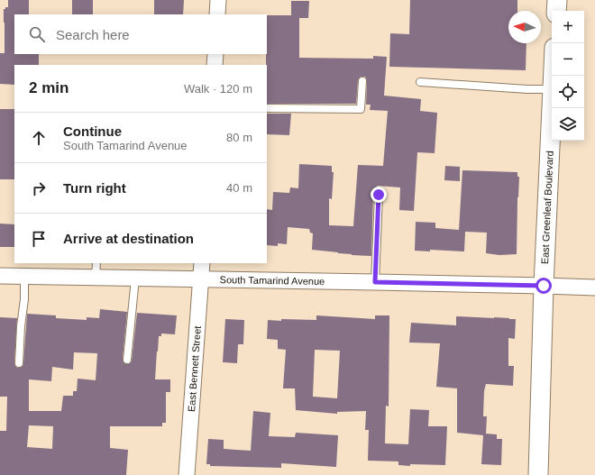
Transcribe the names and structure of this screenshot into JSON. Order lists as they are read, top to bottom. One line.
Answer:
{"streets":{"street":["East Greenleaf Boulevard","South Tamarind Avenue","East Bennett Street"]},"crossings":[["East Greenleaf Boulevard","South Tamarind Avenue"],["South Tamarind Avenue","East Bennett Street"]],"north":"left","page":{"map_buttons":["+","−"],"search":"Search here","heading":["2 min","Walk · 120 m"],"list":[["Continue","South Tamarind Avenue","80 m"],["Turn right","40 m"],"Arrive at destination"]}}
